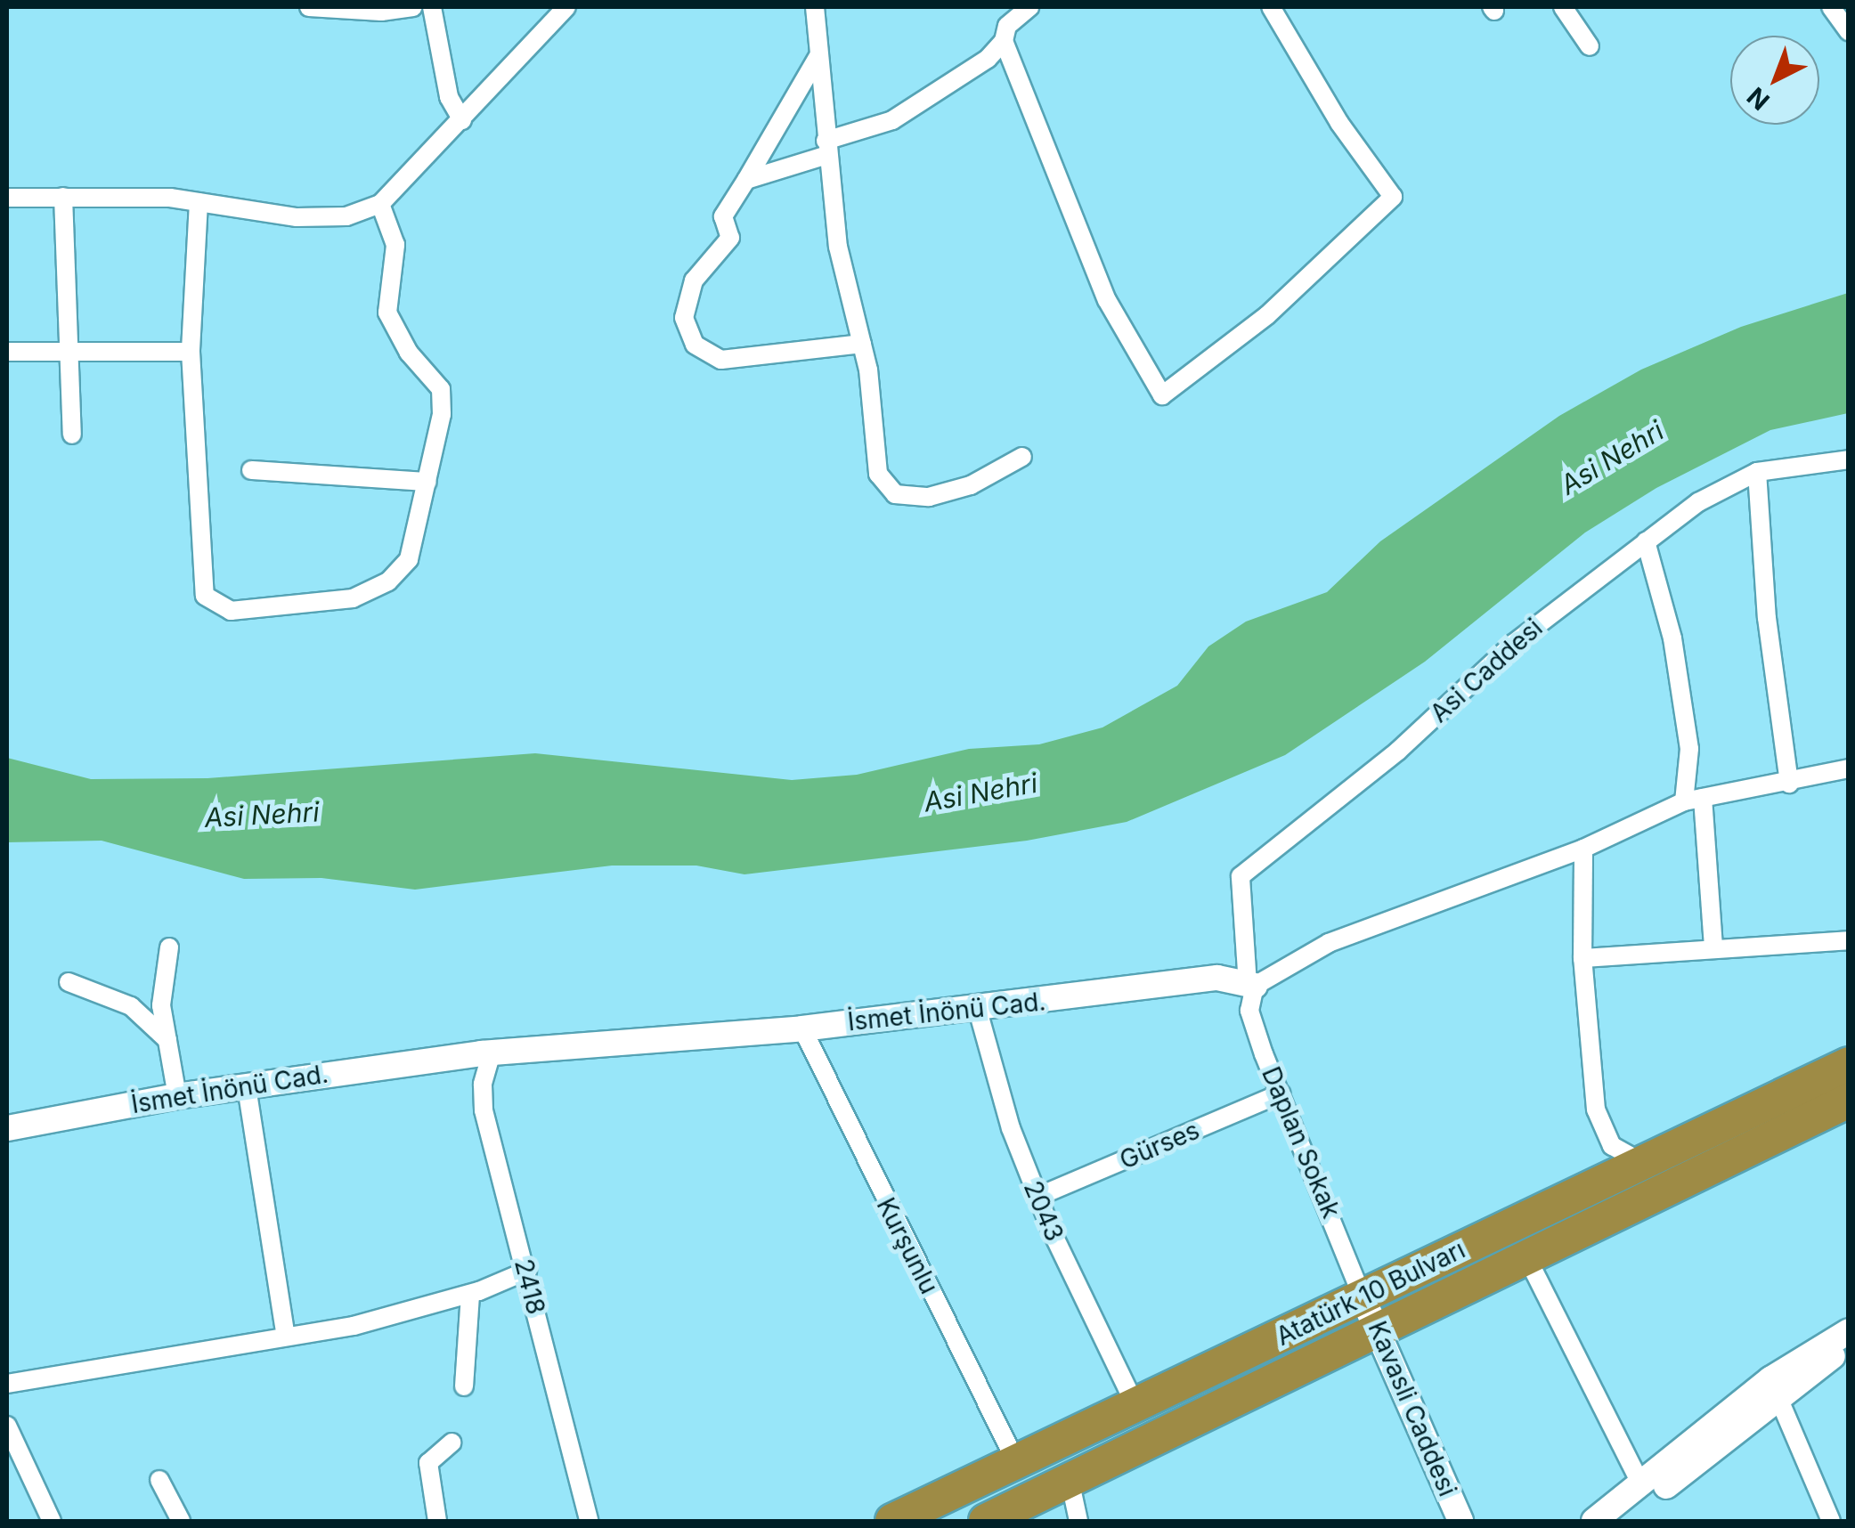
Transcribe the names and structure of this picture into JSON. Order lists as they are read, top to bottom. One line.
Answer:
{"streets":{"highway":["Atatürk 10 Bulvarı"],"street":["Asi Caddesi","İsmet İnönü Cad.","Daplan Sokak","Gürses","2043","Kurşunlu","2418","Kavasli Caddesi"]},"crossings":[["Asi Caddesi","İsmet İnönü Cad."],["Asi Caddesi","Daplan Sokak"],["İsmet İnönü Cad.","Daplan Sokak"],["İsmet İnönü Cad.","2043"],["İsmet İnönü Cad.","Kurşunlu"],["İsmet İnönü Cad.","2418"],["Daplan Sokak","Gürses"],["Daplan Sokak","Atatürk 10 Bulvarı"],["Daplan Sokak","Kavasli Caddesi"],["Gürses","2043"],["2043","Atatürk 10 Bulvarı"],["Kurşunlu","Atatürk 10 Bulvarı"],["Atatürk 10 Bulvarı","Kavasli Caddesi"]],"water":["Asi Nehri"],"north":"bottom left"}
